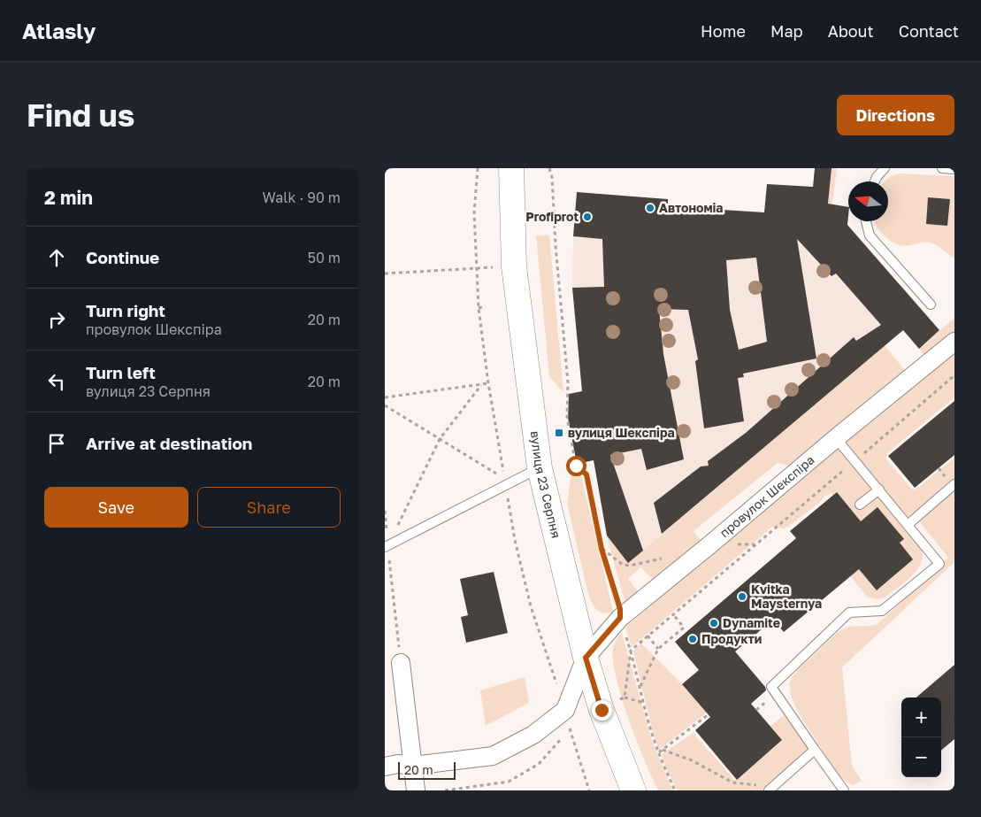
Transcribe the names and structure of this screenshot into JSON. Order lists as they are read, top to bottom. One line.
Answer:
{"streets":{"street":["вулиця 23 Серпня","провулок Шекспіра"]},"crossings":[["вулиця 23 Серпня","провулок Шекспіра"]],"places":{"other":["Автономіа","Profiprot","Kvitka Maysternya","Dynamite","Продукти"],"transit":["вулиця Шекспіра"]},"scale_bar":"20 m","north":"left","page":{"header":"Atlasly","nav":["Home","Map","About","Contact"],"buttons":["Directions",["Save","Share"]],"title":"Find us","heading":["2 min","Walk · 90 m"],"list":[["Continue","50 m"],["Turn right","провулок Шекспіра","20 m"],["Turn left","вулиця 23 Серпня","20 m"],"Arrive at destination"],"map_buttons":["+","−"],"scale":"20 m"}}
